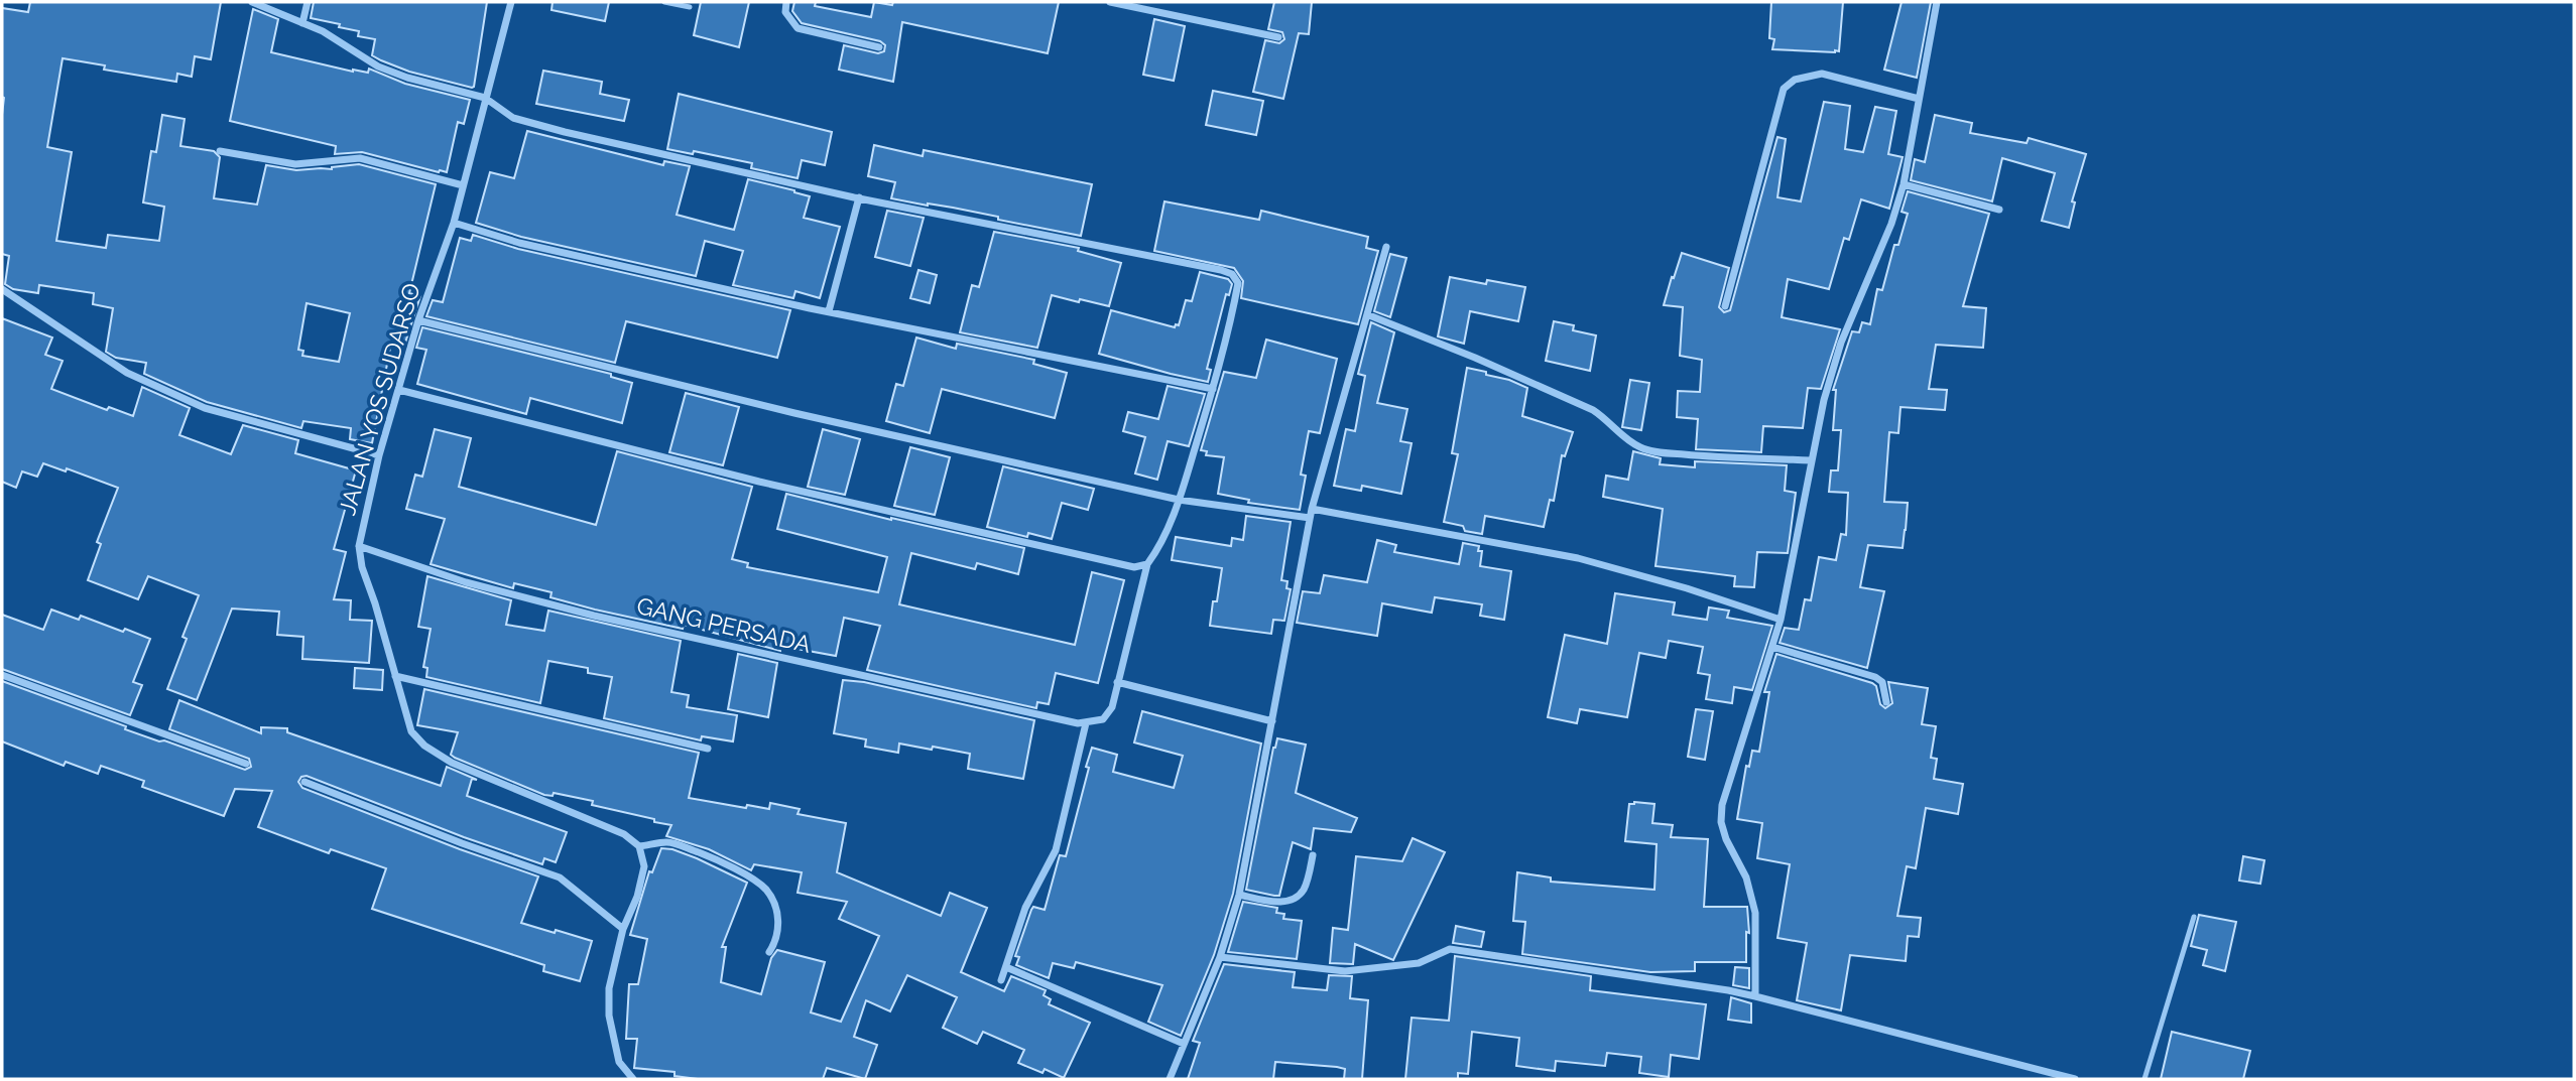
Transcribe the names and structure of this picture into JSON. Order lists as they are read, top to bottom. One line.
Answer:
{"streets":{"street":["JALAN YOS SUDARSO","GANG PERSADA"]},"crossings":[["JALAN YOS SUDARSO","GANG PERSADA"]]}
